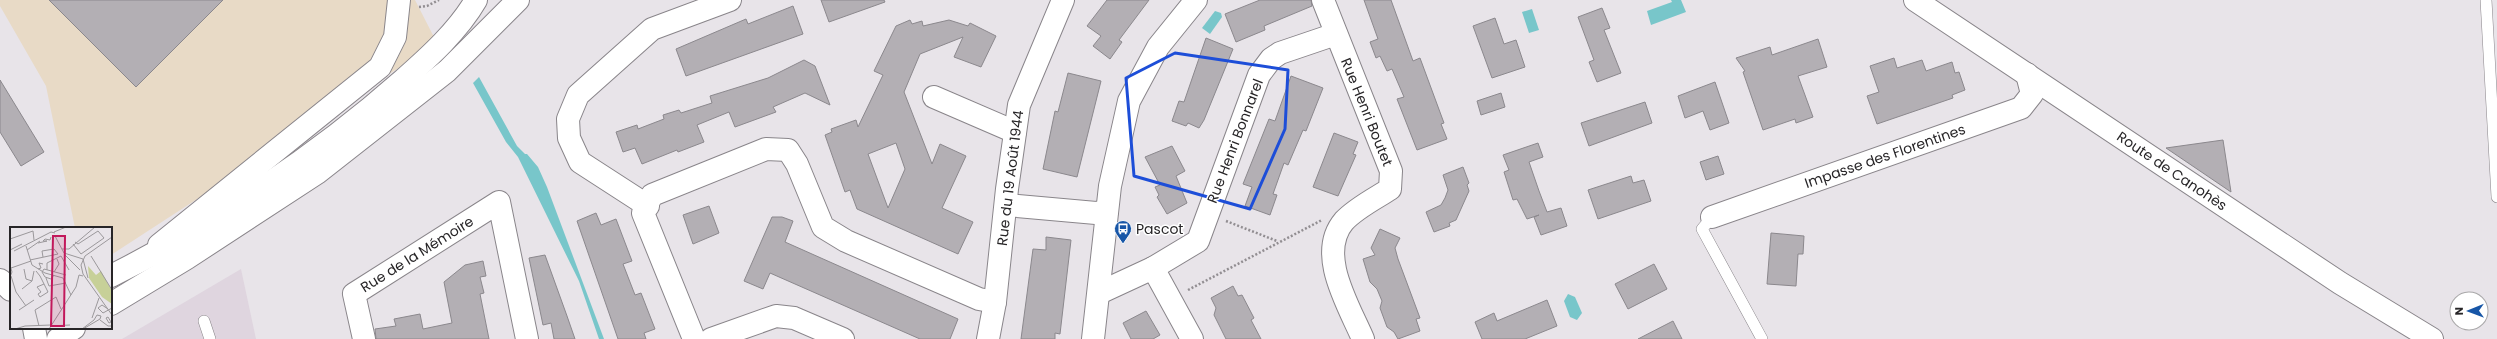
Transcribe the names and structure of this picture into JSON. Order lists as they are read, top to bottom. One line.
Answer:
{"streets":{"street":["Rue Henri Boutet","Rue Henri Bonnarel","Impasse des Florentines","Route de Canohès","Rue du 19 Août 1944","Rue de la Mémoire"]},"crossings":[["Rue Henri Boutet","Rue Henri Bonnarel"],["Impasse des Florentines","Route de Canohès"]],"places":{"bus stop":["Pascot"]},"north":"left"}
